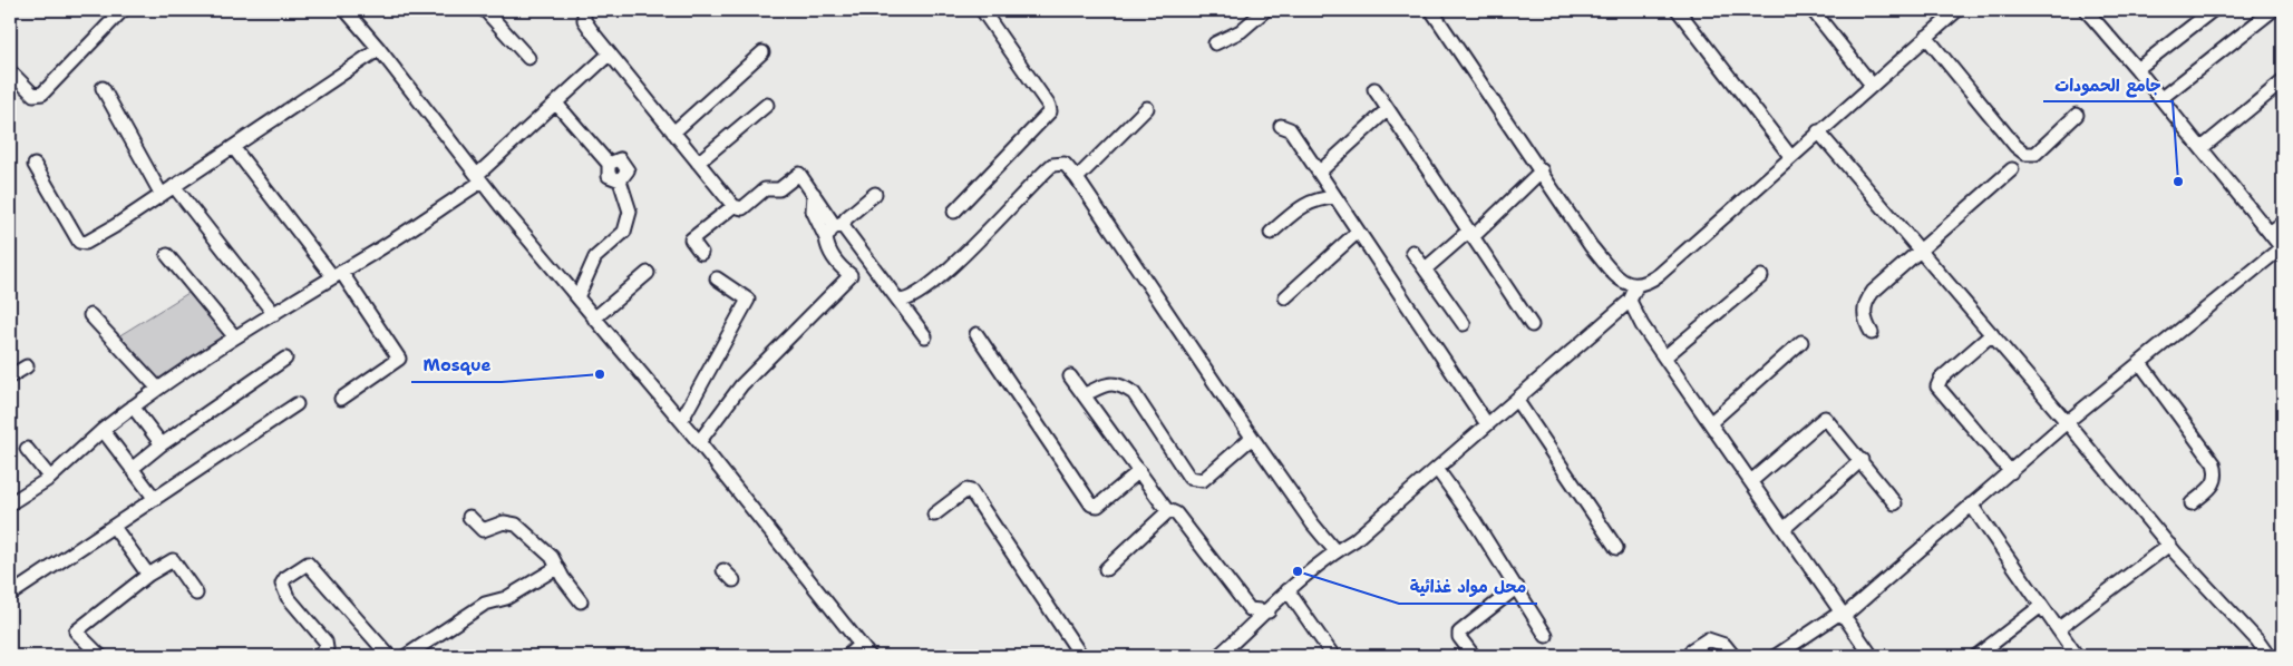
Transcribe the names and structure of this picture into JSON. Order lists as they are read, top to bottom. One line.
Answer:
{"places":["جامع الحمودات","Mosque","محل مواد غذائية"]}
